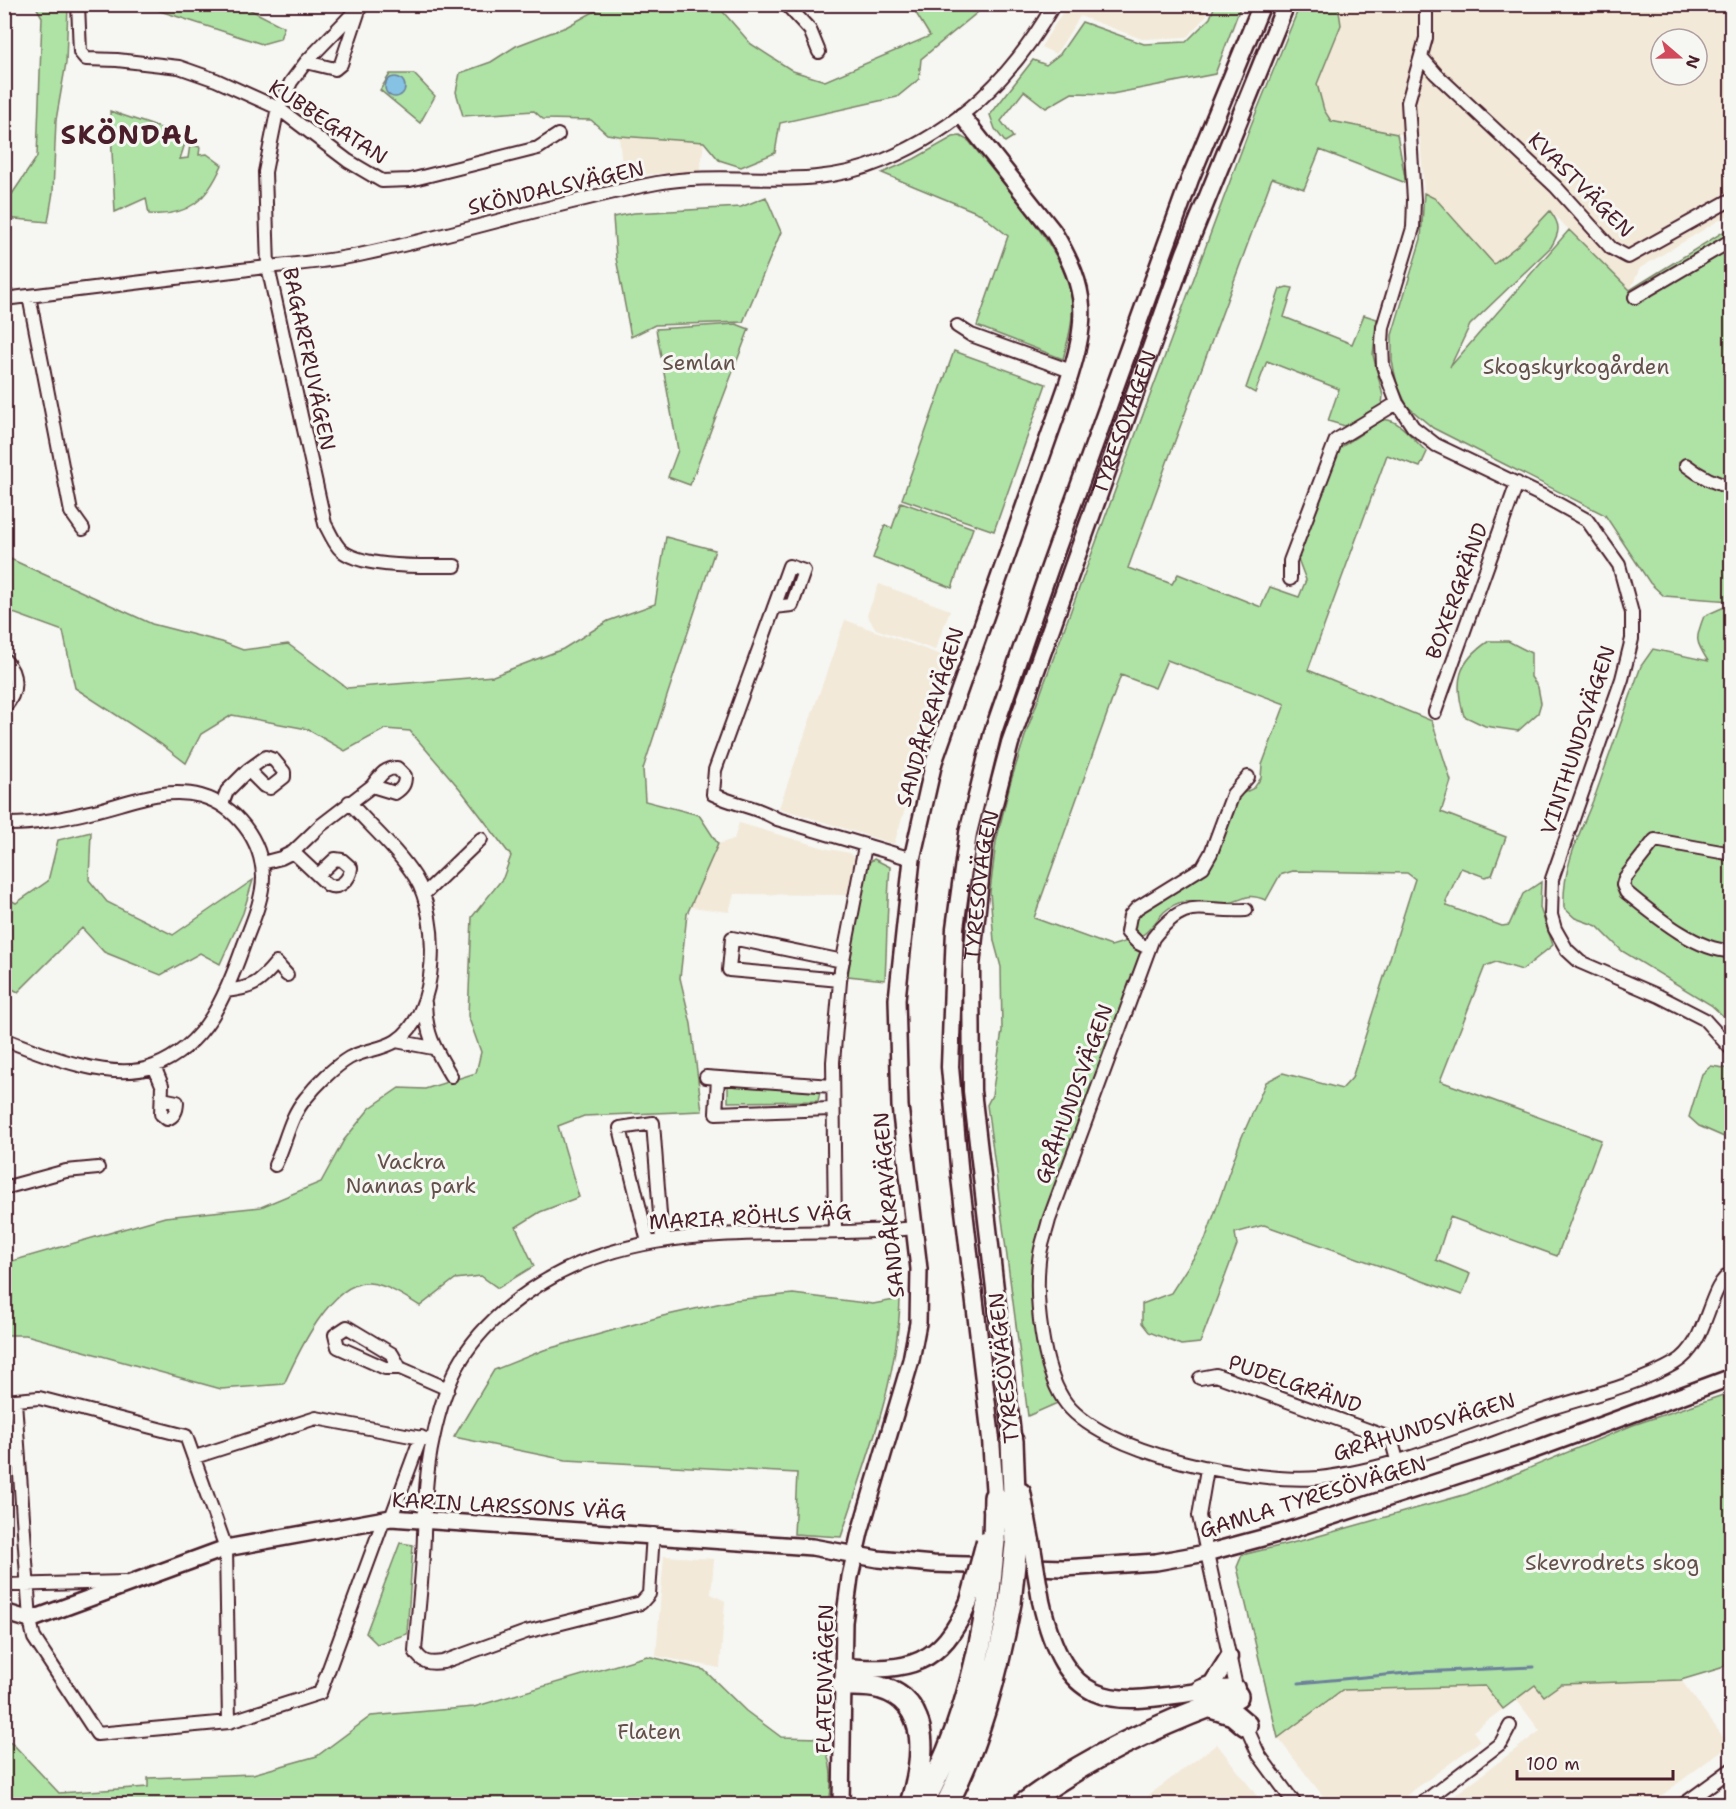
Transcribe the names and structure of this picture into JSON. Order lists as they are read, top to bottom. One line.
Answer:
{"streets":{"highway":["TYRESÖVÄGEN"],"street":["KUBBEGATAN","KVASTVÄGEN","SKÖNDALSVÄGEN","BAGARFRUVÄGEN","BOXERGRÄND","SANDÅKRAVÄGEN","VINTHUNDSVÄGEN","GRÅHUNDSVÄGEN","MARIA RÖHLS VÄG","PUDELGRÄND","GAMLA TYRESÖVÄGEN","KARIN LARSSONS VÄG","FLATENVÄGEN"]},"crossings":[["KUBBEGATAN","BAGARFRUVÄGEN"],["KVASTVÄGEN","VINTHUNDSVÄGEN"],["SKÖNDALSVÄGEN","BAGARFRUVÄGEN"],["SKÖNDALSVÄGEN","SANDÅKRAVÄGEN"],["BOXERGRÄND","VINTHUNDSVÄGEN"],["SANDÅKRAVÄGEN","MARIA RÖHLS VÄG"],["SANDÅKRAVÄGEN","GAMLA TYRESÖVÄGEN"],["SANDÅKRAVÄGEN","KARIN LARSSONS VÄG"],["SANDÅKRAVÄGEN","FLATENVÄGEN"],["GRÅHUNDSVÄGEN","PUDELGRÄND"],["GAMLA TYRESÖVÄGEN","KARIN LARSSONS VÄG"],["GAMLA TYRESÖVÄGEN","FLATENVÄGEN"],["KARIN LARSSONS VÄG","FLATENVÄGEN"]],"districts":["SKÖNDAL"],"parks":["Semlan","Skogskyrkogården","Vackra Nannas park","Skevrodrets skog","Flaten"],"scale_bar":"100 m","north":"right"}
